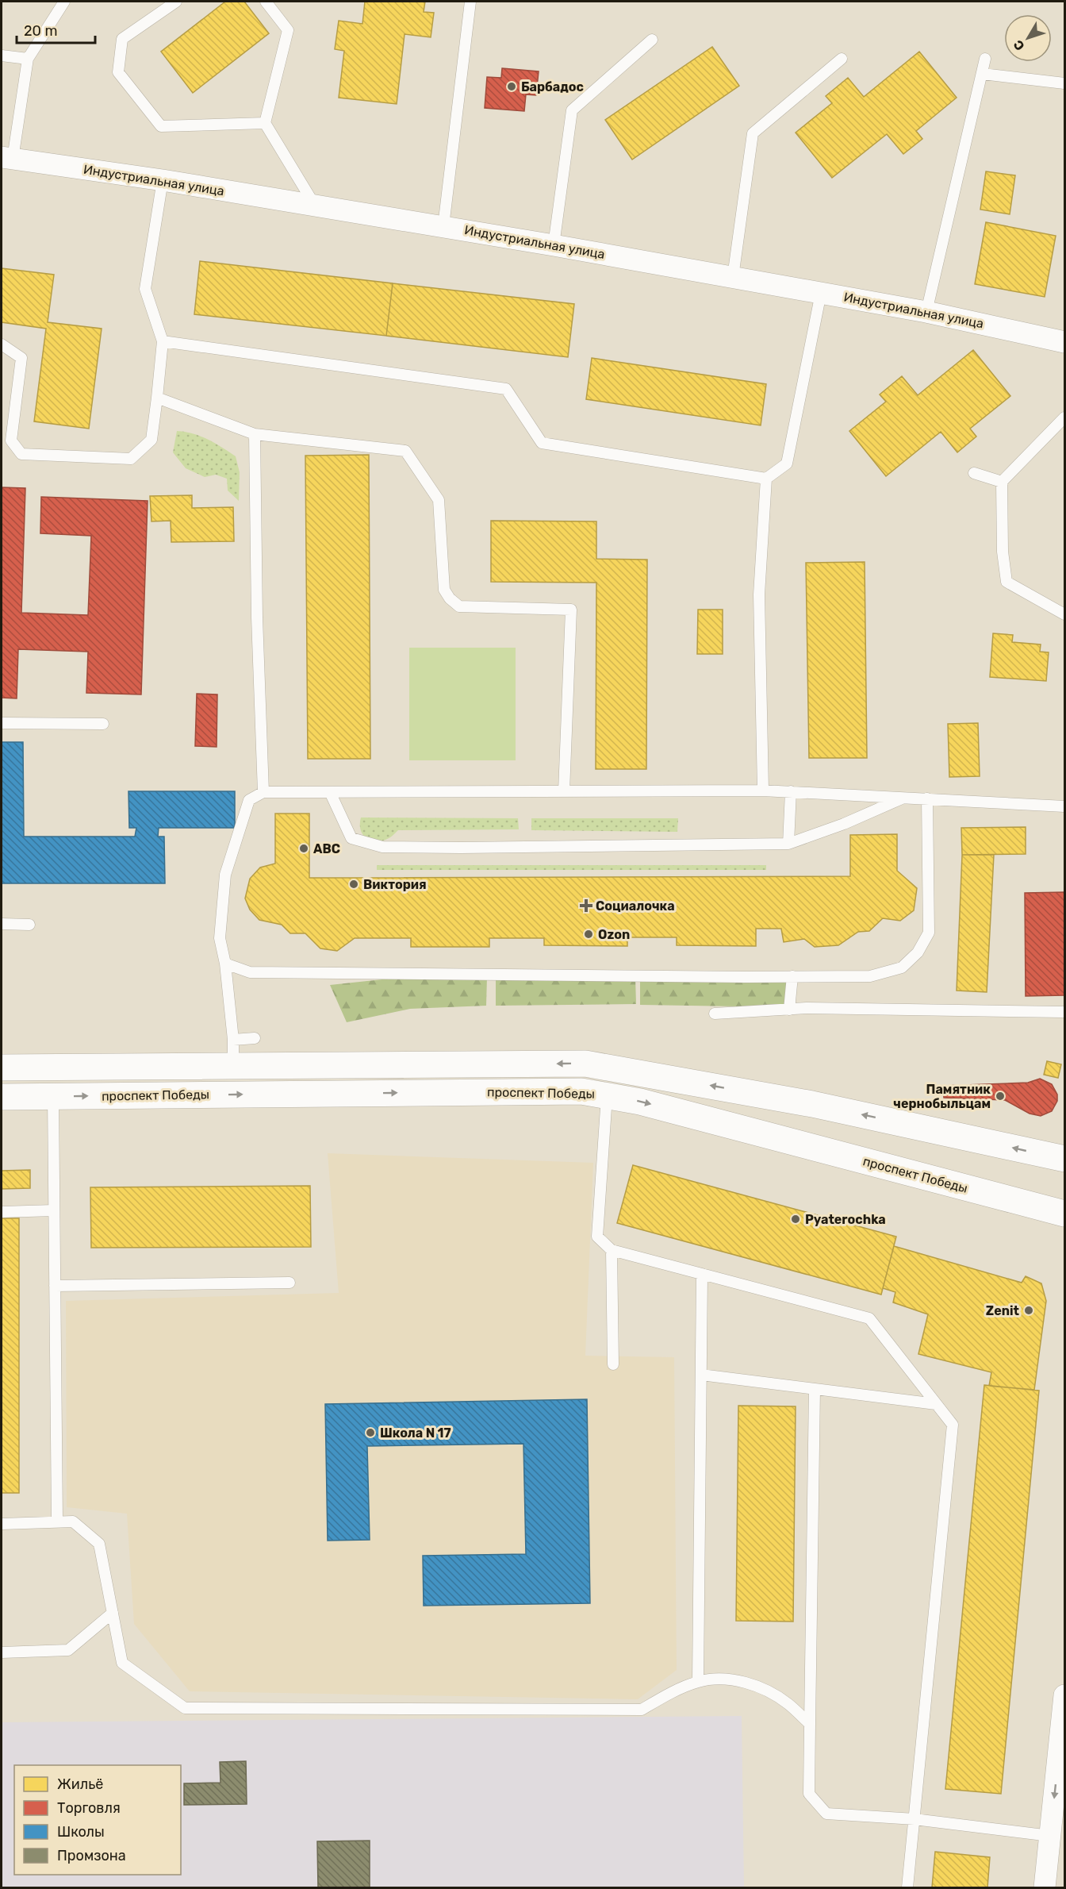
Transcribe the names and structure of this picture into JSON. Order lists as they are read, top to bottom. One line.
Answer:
{"streets":{"main road":["проспект Победы"],"street":["Индустриальная улица"]},"places":{"other":["Барбадос","АВС","Виктория","Ozon","Памятник чернобыльцам","Pyaterochka","Zenit","Школа N 17"],"health":["Социалочка"]},"legend":["Жильё","Торговля","Школы","Промзона"],"scale_bar":"20 m","north":"bottom left"}
